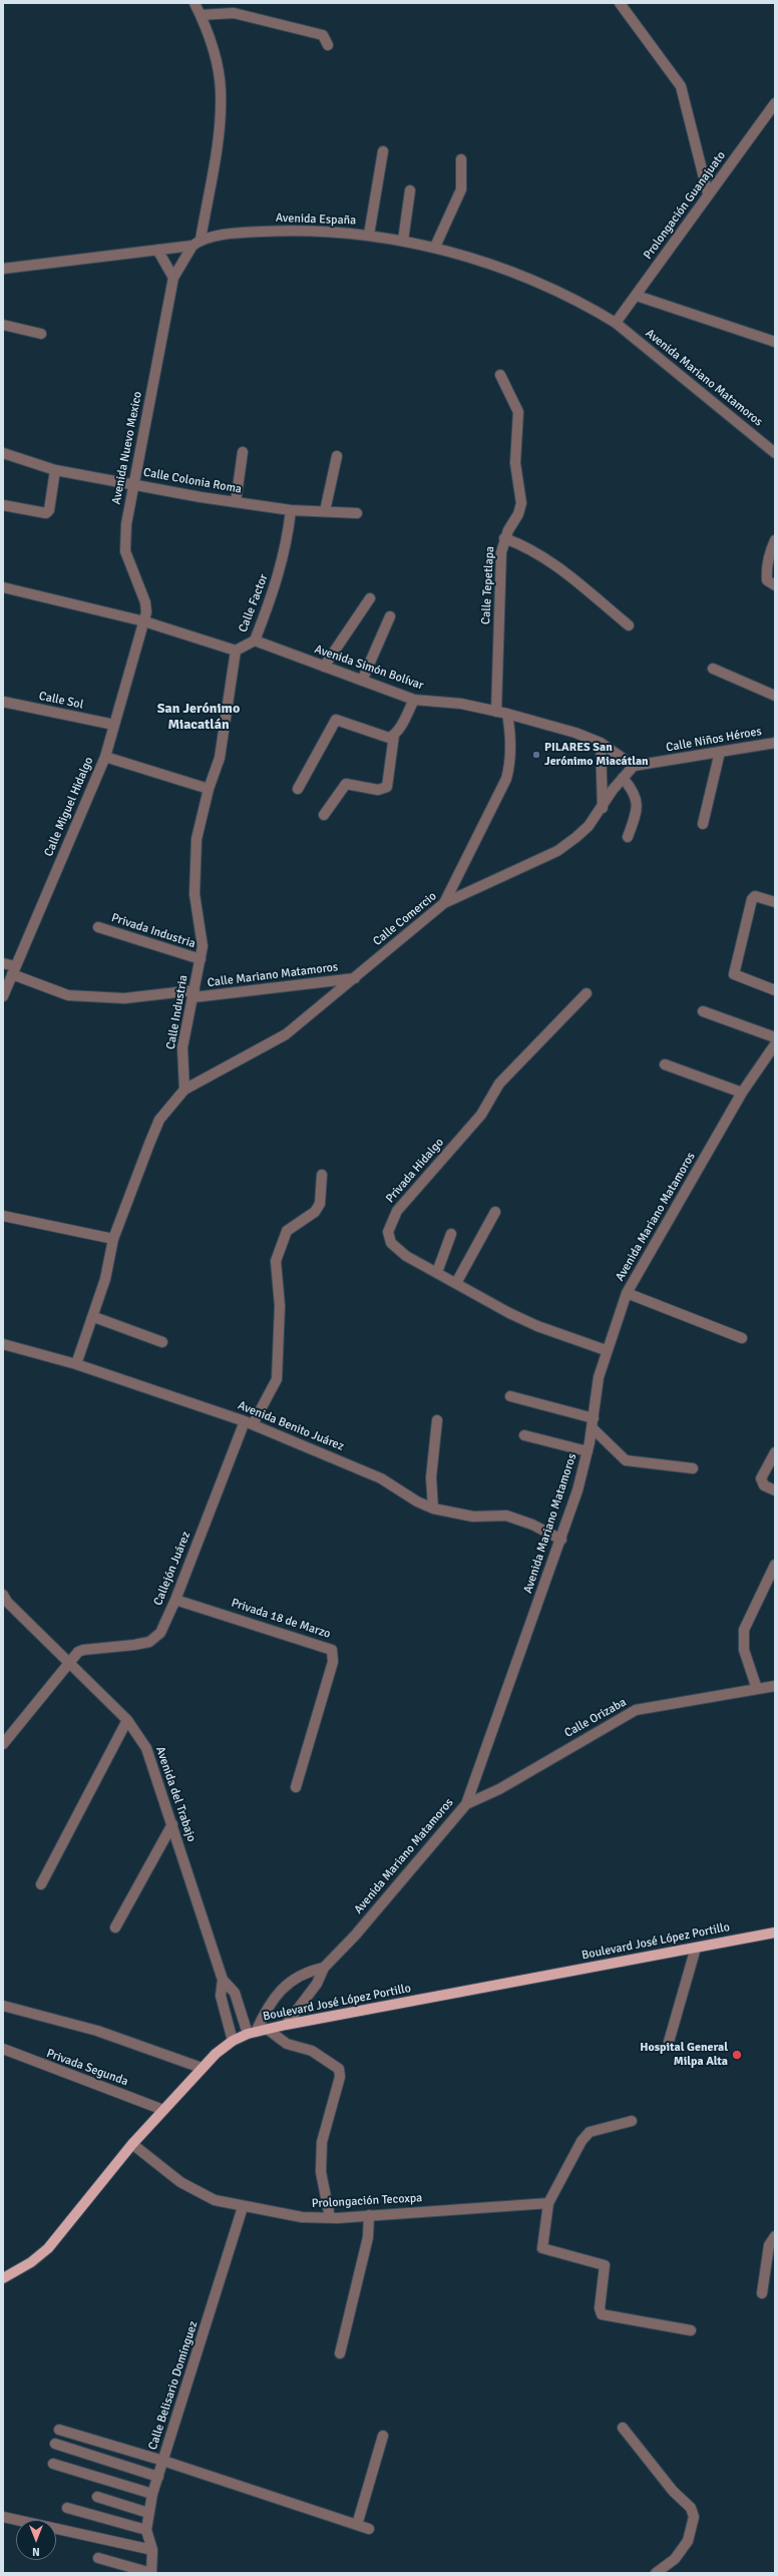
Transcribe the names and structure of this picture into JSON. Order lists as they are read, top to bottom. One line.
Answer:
{"streets":{"main road":["Boulevard José López Portillo"],"street":["Prolongación Guanajuato","Avenida España","Avenida Mariano Matamoros","Avenida Nuevo Mexico","Calle Colonia Roma","Calle Tepetlapa","Calle Factor","Avenida Simón Bolívar","Calle Sol","Calle Niños Héroes","Calle Miguel Hidalgo","Calle Comercio","Privada Industria","Calle Mariano Matamoros","Calle Industria","Privada Hidalgo","Avenida Benito Juárez","Callejón Juárez","Privada 18 de Marzo","Calle Orizaba","Avenida del Trabajo","Privada Segunda","Prolongación Tecoxpa","Calle Belisario Domínguez"]},"crossings":[["Prolongación Guanajuato","Avenida España"],["Prolongación Guanajuato","Avenida Mariano Matamoros"],["Avenida España","Avenida Mariano Matamoros"],["Avenida Mariano Matamoros","Privada Hidalgo"],["Avenida Mariano Matamoros","Avenida Benito Juárez"],["Avenida Mariano Matamoros","Calle Orizaba"],["Avenida Mariano Matamoros","Boulevard José López Portillo"],["Avenida Nuevo Mexico","Calle Colonia Roma"],["Avenida Nuevo Mexico","Calle Miguel Hidalgo"],["Calle Colonia Roma","Calle Factor"],["Calle Tepetlapa","Avenida Simón Bolívar"],["Calle Factor","Avenida Simón Bolívar"],["Avenida Simón Bolívar","Calle Niños Héroes"],["Avenida Simón Bolívar","Calle Comercio"],["Calle Sol","Calle Miguel Hidalgo"],["Calle Niños Héroes","Calle Comercio"],["Calle Miguel Hidalgo","Calle Mariano Matamoros"],["Calle Comercio","Calle Mariano Matamoros"],["Calle Comercio","Calle Industria"],["Privada Industria","Calle Industria"],["Calle Mariano Matamoros","Calle Industria"],["Avenida Benito Juárez","Callejón Juárez"],["Callejón Juárez","Privada 18 de Marzo"],["Callejón Juárez","Avenida del Trabajo"],["Avenida del Trabajo","Boulevard José López Portillo"],["Boulevard José López Portillo","Privada Segunda"],["Boulevard José López Portillo","Prolongación Tecoxpa"],["Prolongación Tecoxpa","Calle Belisario Domínguez"]],"districts":["San Jerónimo Miacatlán"],"places":["PILARES San Jerónimo Miacátlan","Hospital General Milpa Alta"],"north":"bottom"}
